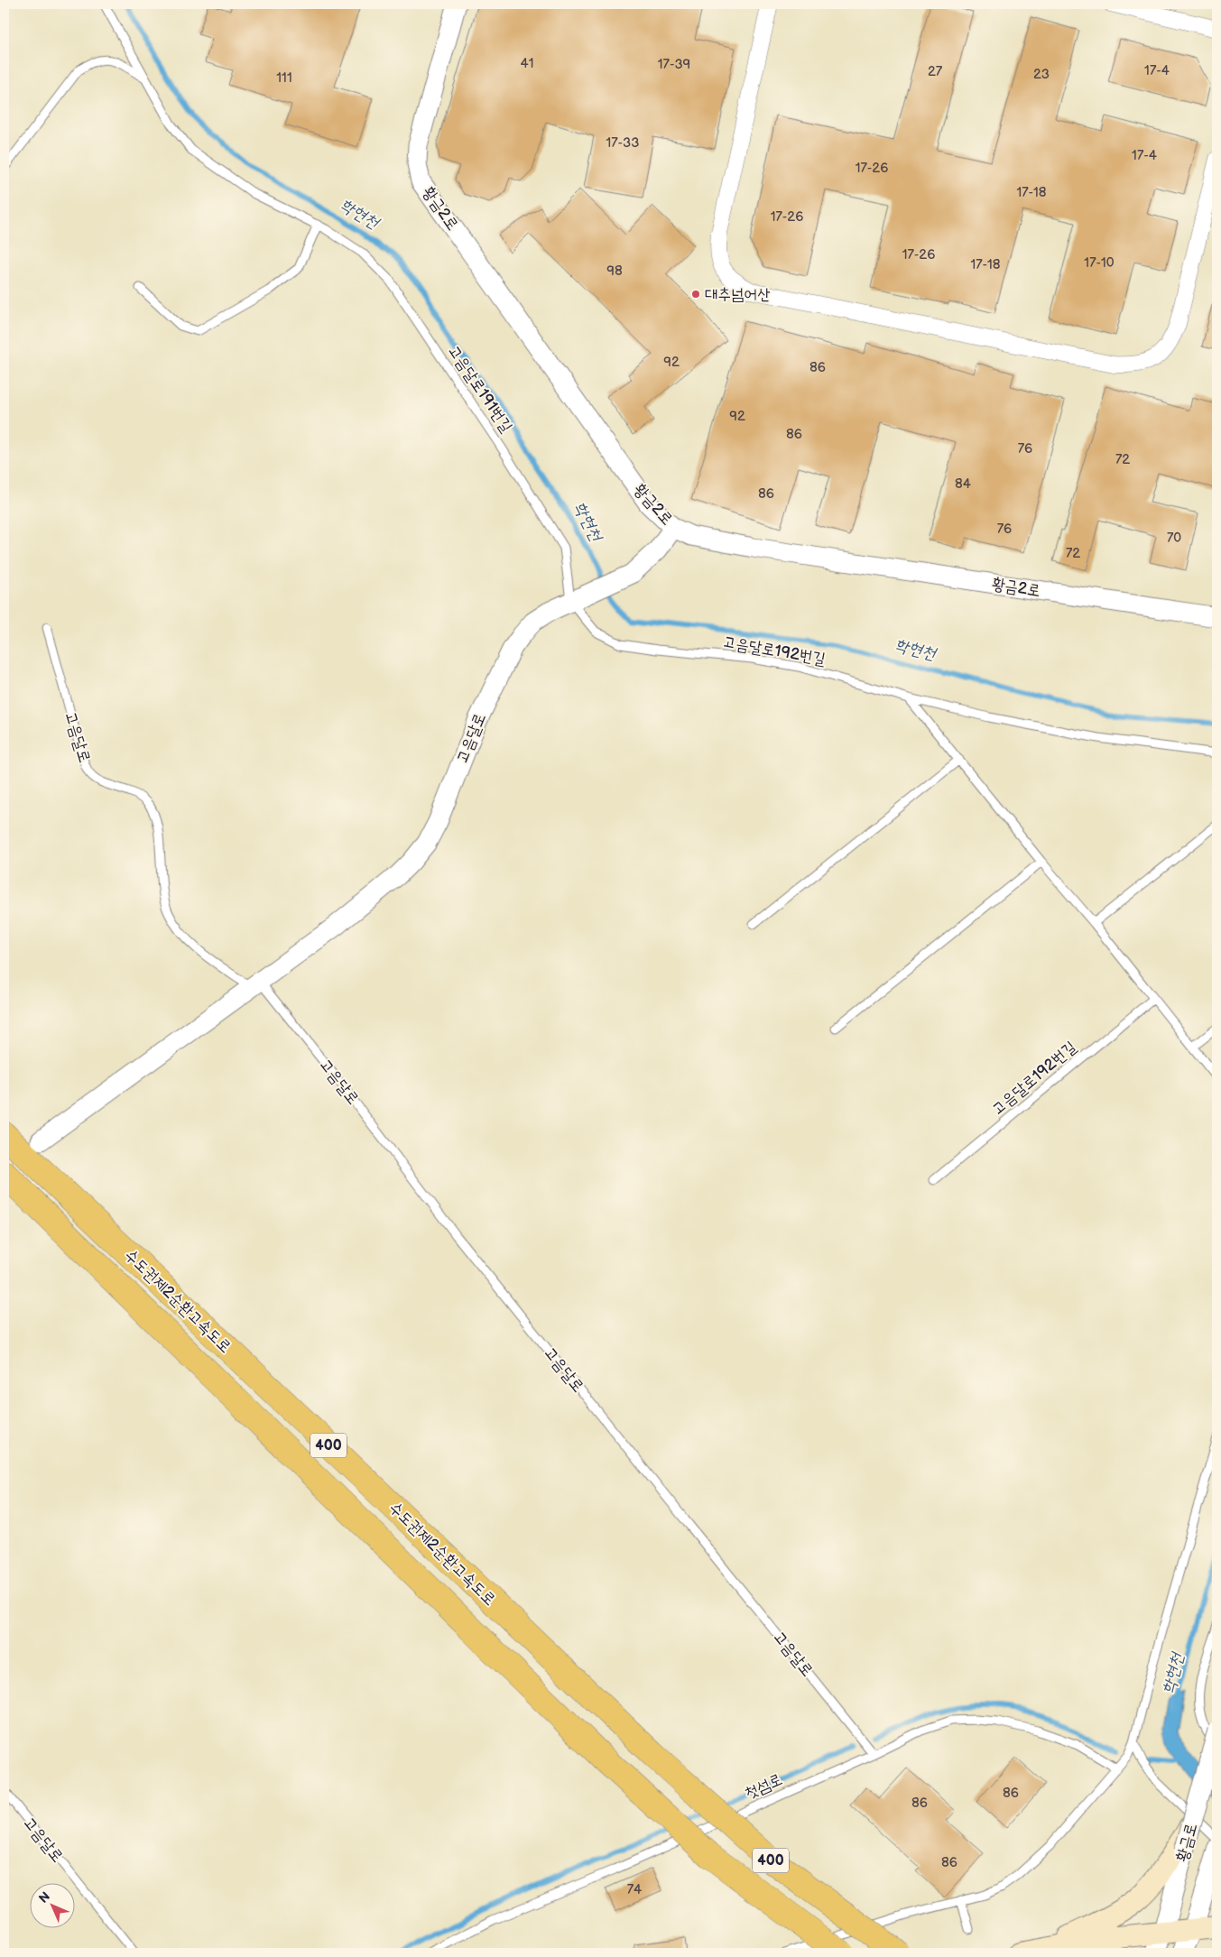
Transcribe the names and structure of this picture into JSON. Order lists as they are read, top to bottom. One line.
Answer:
{"streets":{"highway":["수도권제2순환고속도로","400"],"street":["황금2로","고음달로","황금로"],"lane":["고음달로191번길","고음달로192번길","첫섬로"]},"crossings":[["황금2로","고음달로"],["고음달로191번길","고음달로192번길"],["고음달로191번길","고음달로"],["고음달로192번길","고음달로"],["고음달로","첫섬로"]],"water":["학현천"],"places":["대추넘어산"],"house_numbers":["41","17-39","17-4","27","23","111","17-33","17-4","17-26","17-18","17-26","17-26","17-10","17-18","98","92","86","92","86","76","72","84","86","76","70","72","86","86","86","74"],"north":"top left"}
